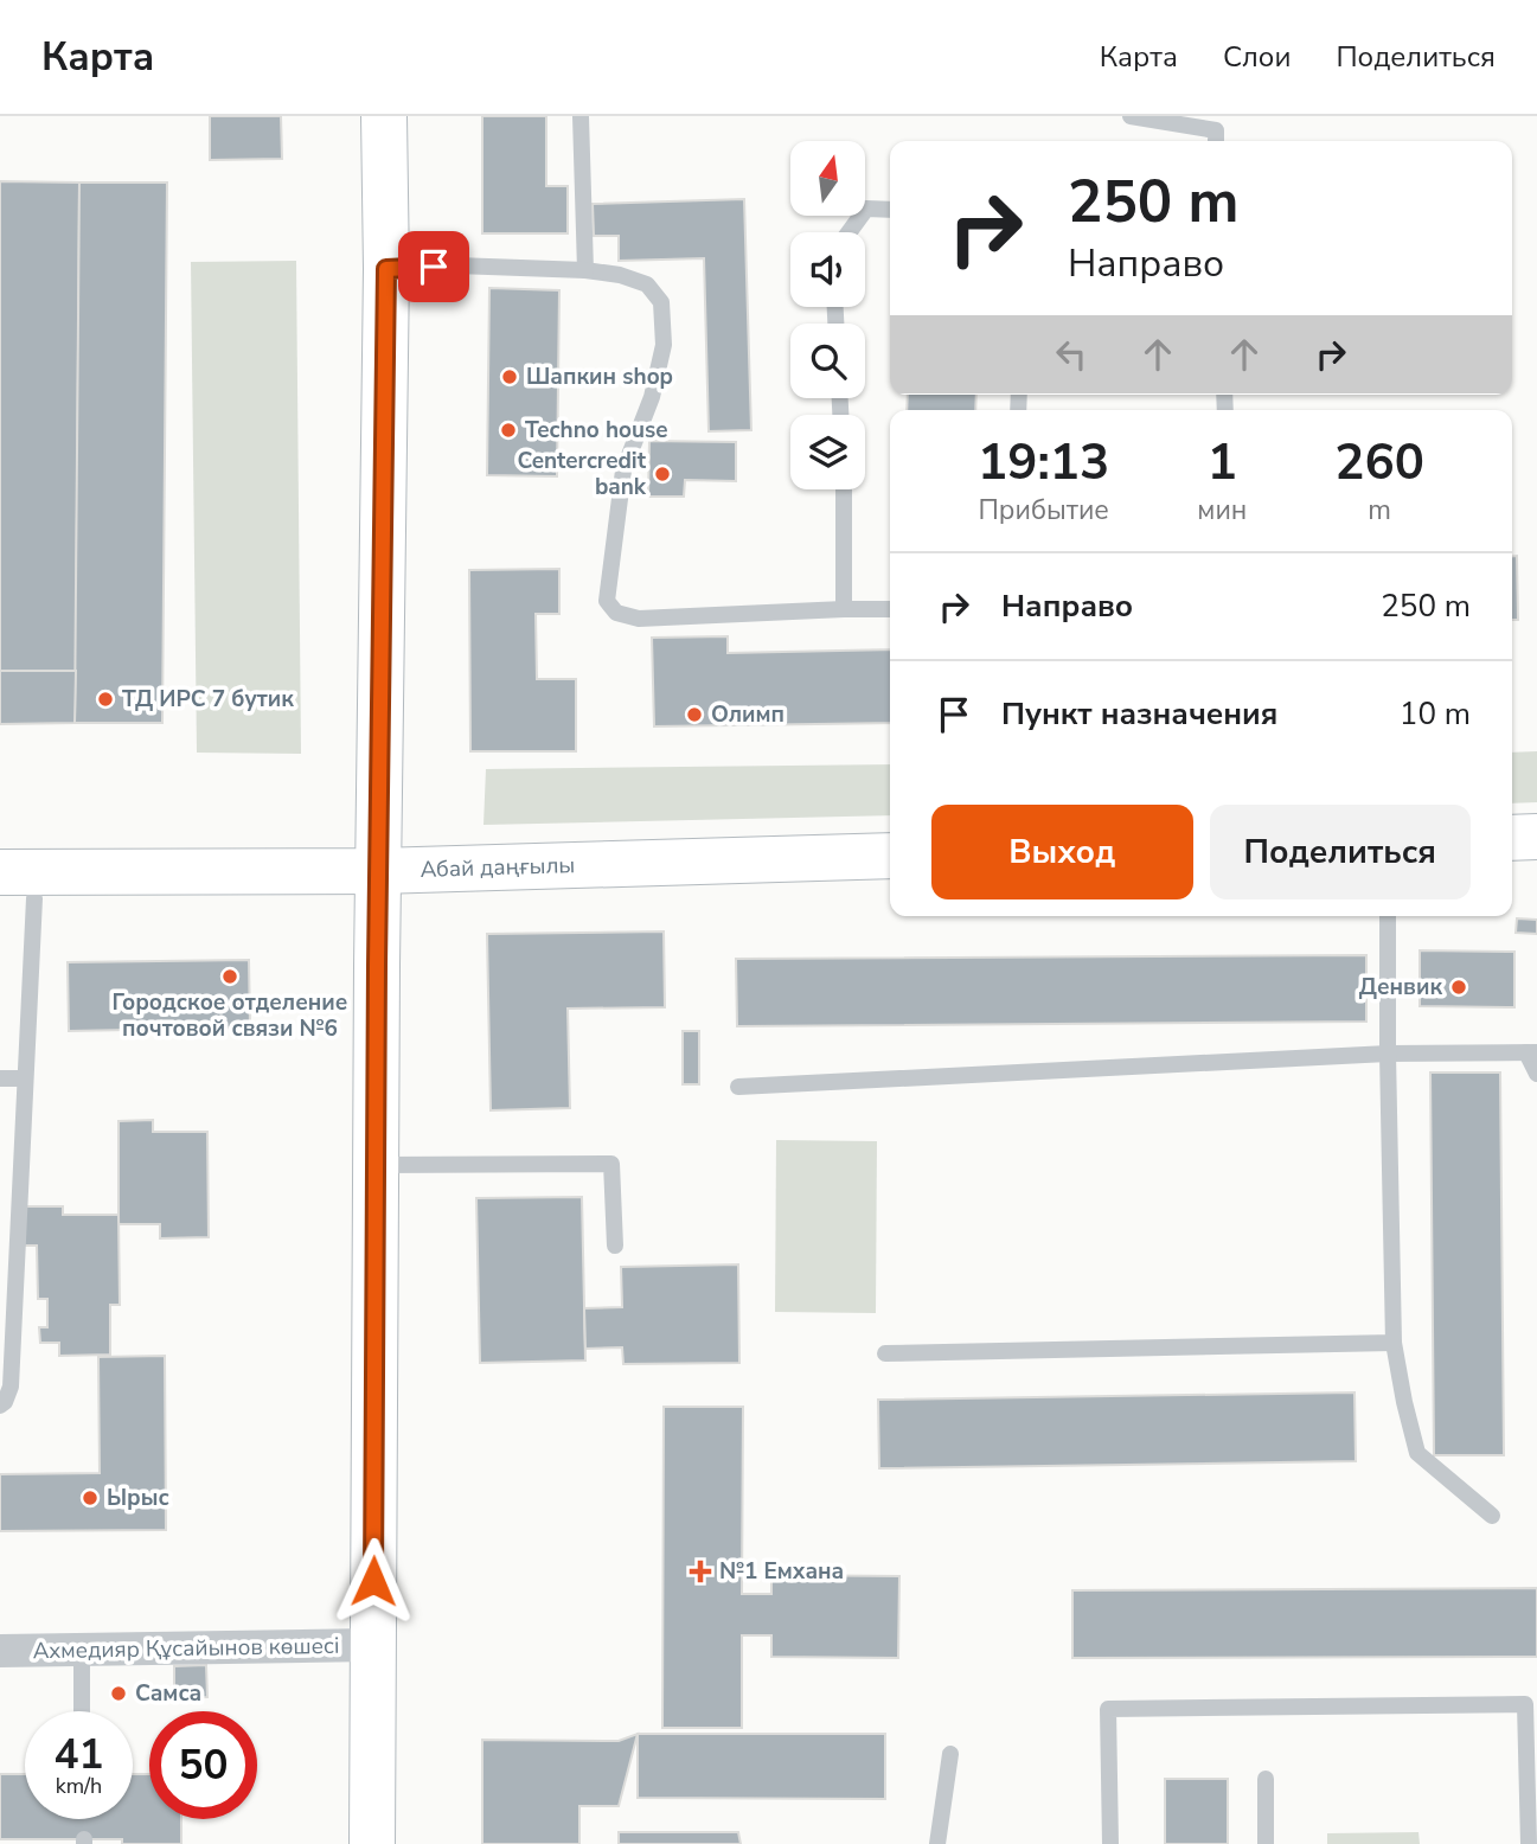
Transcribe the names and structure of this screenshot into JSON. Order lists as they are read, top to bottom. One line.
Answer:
{"streets":{"main road":["Абай даңғылы"],"street":["Ахмедияр Құсайынов көшесі"]},"places":{"other":["Шапкин shop","Techno house","Centercredit bank","ТД ИРС 7 бутик","Олимп","Городское отделение почтовой связи №6","Денвик","Ырыс","Самса"],"health":["№1 Емхана"]},"north":"top","page":{"header":"Карта","nav":["Карта","Слои","Поделиться"],"turn":["250 m","Направо"],"eta":["19:13","Прибытие","1","мин","260","m"],"list":[{"name":"Направо","value":"250 m"},{"name":"Пункт назначения","value":"10 m"}],"buttons":["Выход","Поделиться"],"speed":"41 km/h","limit":"50"}}
